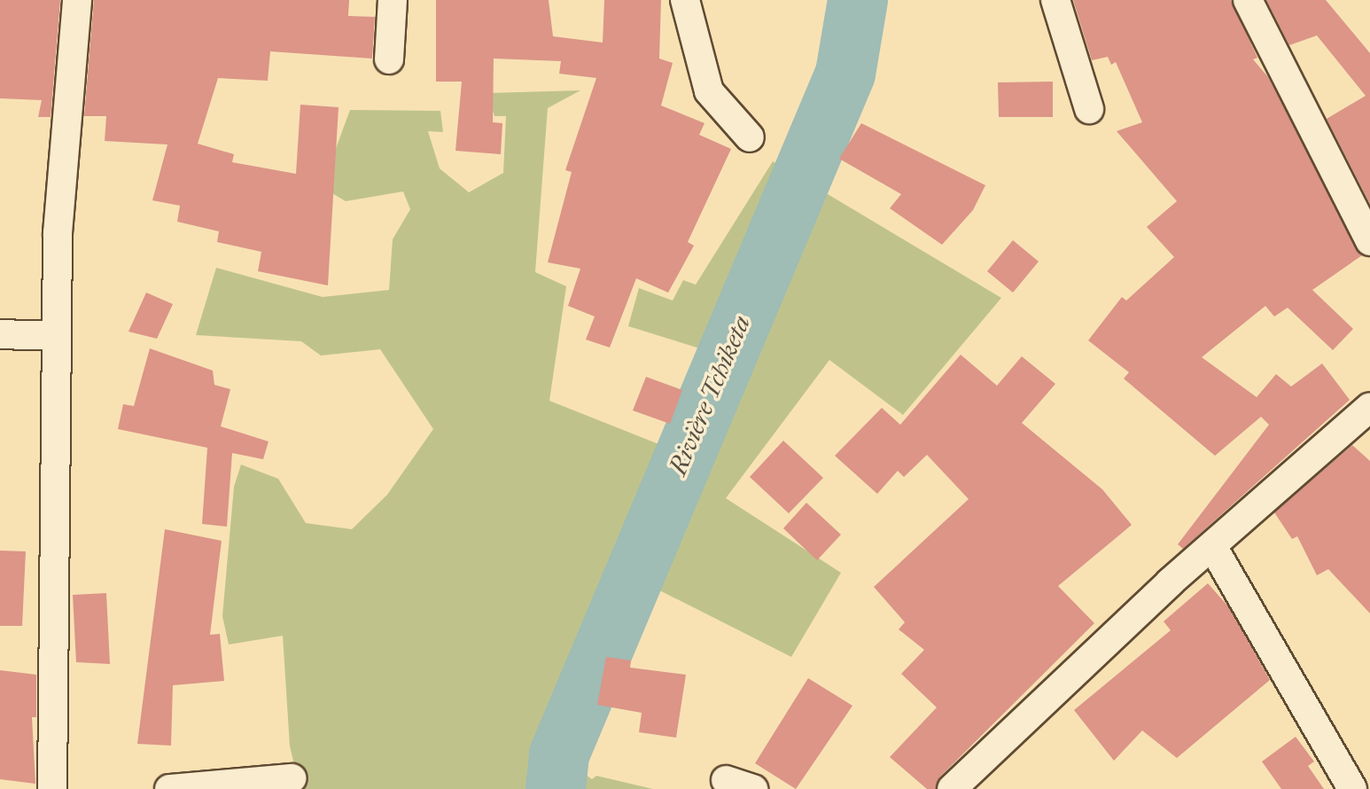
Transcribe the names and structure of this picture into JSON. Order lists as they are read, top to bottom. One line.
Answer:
{"water":["Rivière Tchiketa"]}
